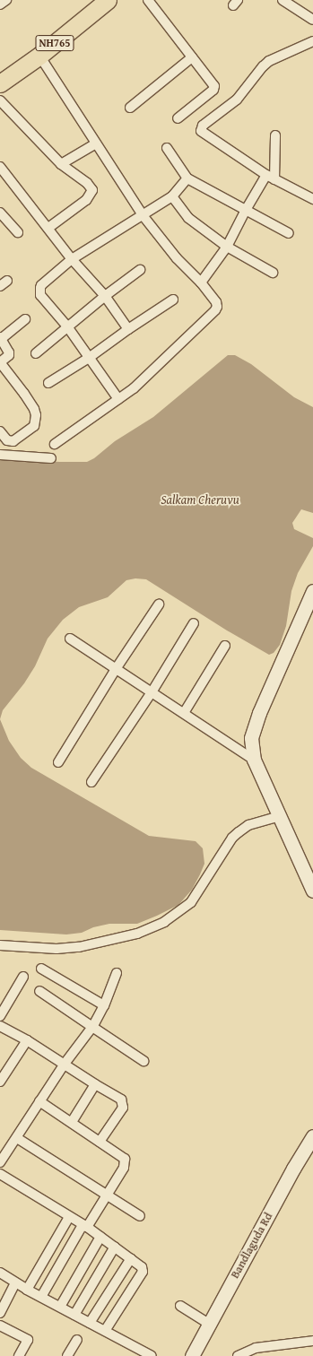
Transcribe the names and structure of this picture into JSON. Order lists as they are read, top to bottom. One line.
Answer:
{"streets":{"highway":["NH765"],"street":["Bandlaguda Rd"]},"water":["Salkam Cheruvu"]}
